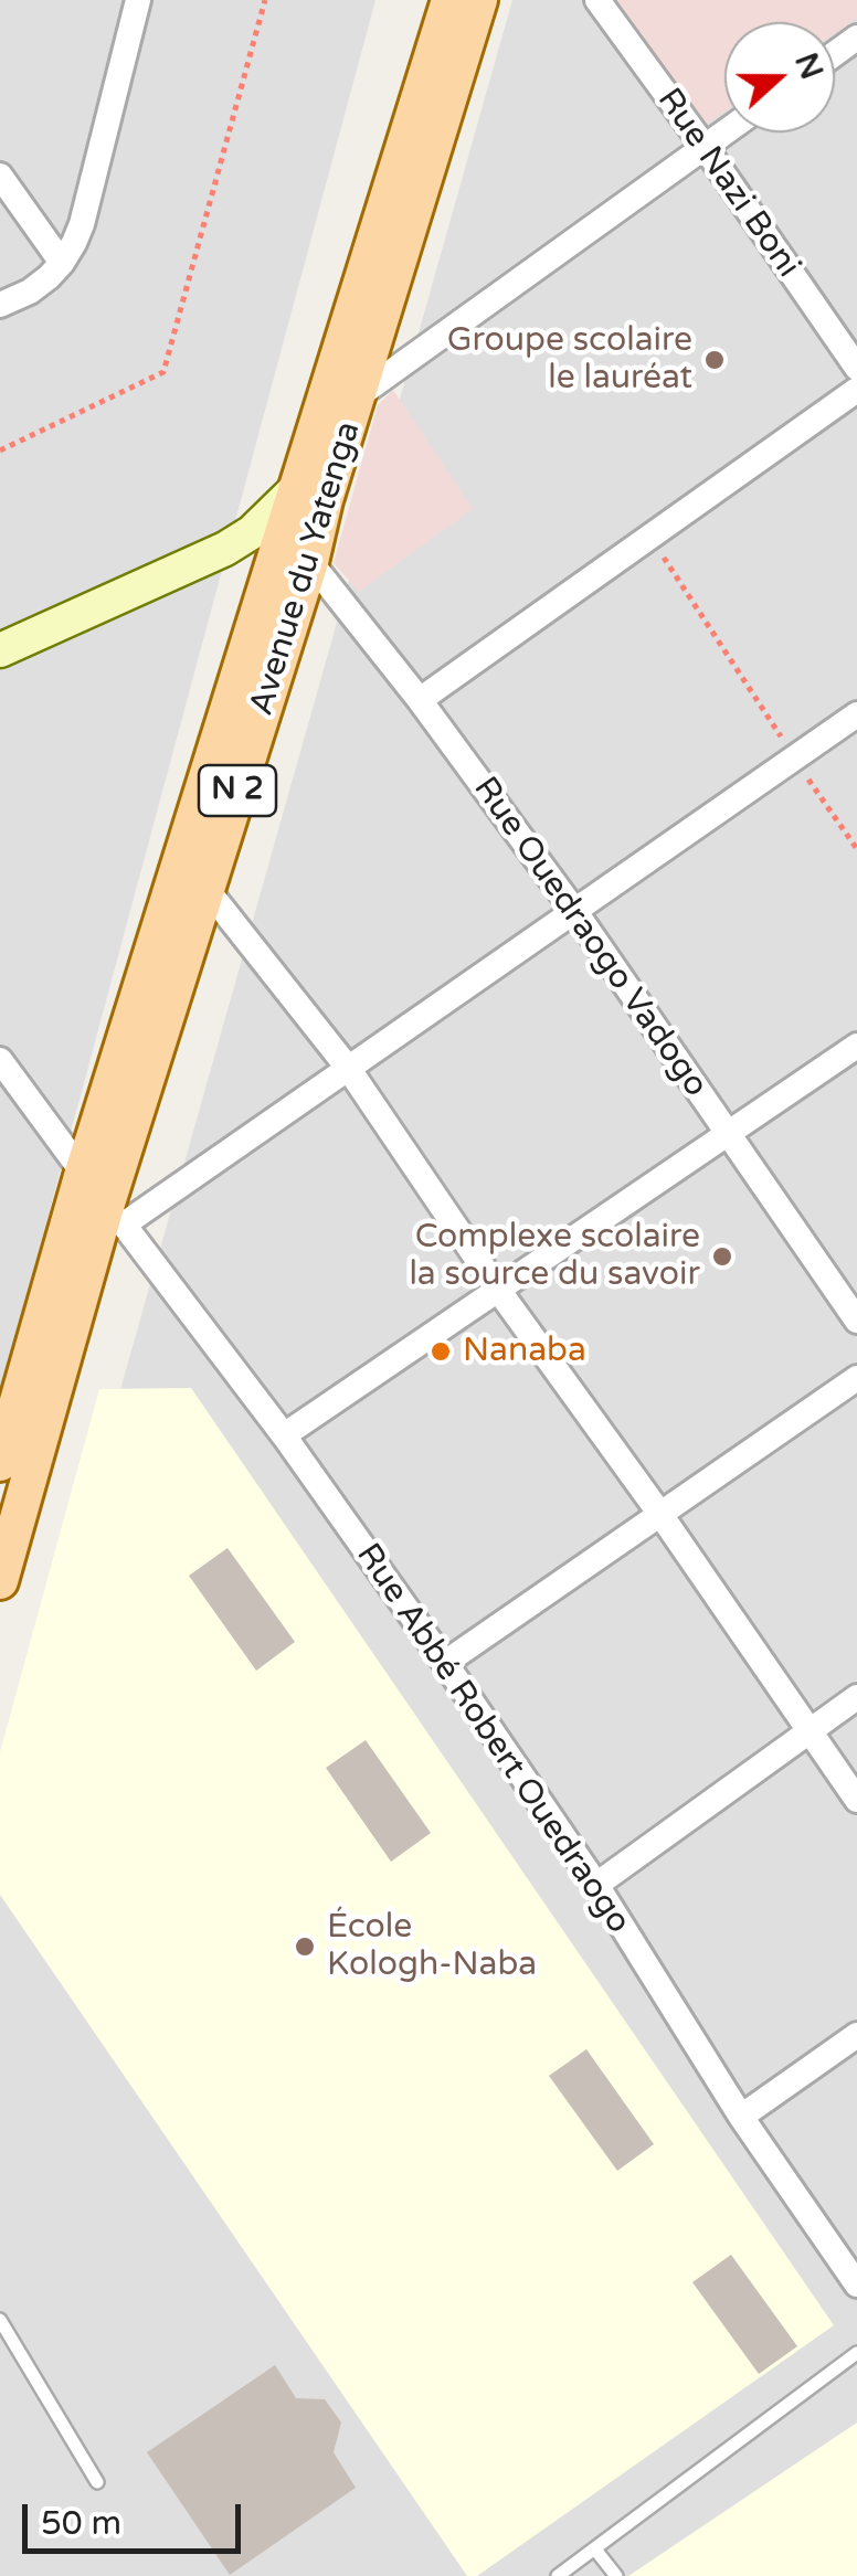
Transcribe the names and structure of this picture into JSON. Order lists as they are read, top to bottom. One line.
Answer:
{"streets":{"main road":["Avenue du Yatenga","N 2"],"street":["Rue Nazi Boni","Rue Ouedraogo Vadogo","Rue Abbé Robert Ouedraogo"]},"crossings":[["Avenue du Yatenga","Rue Ouedraogo Vadogo"],["Avenue du Yatenga","Rue Abbé Robert Ouedraogo"]],"places":["Groupe scolaire le lauréat","Complexe scolaire la source du savoir","Nanaba","École Kologh-Naba"],"scale_bar":"50 m","north":"right"}
